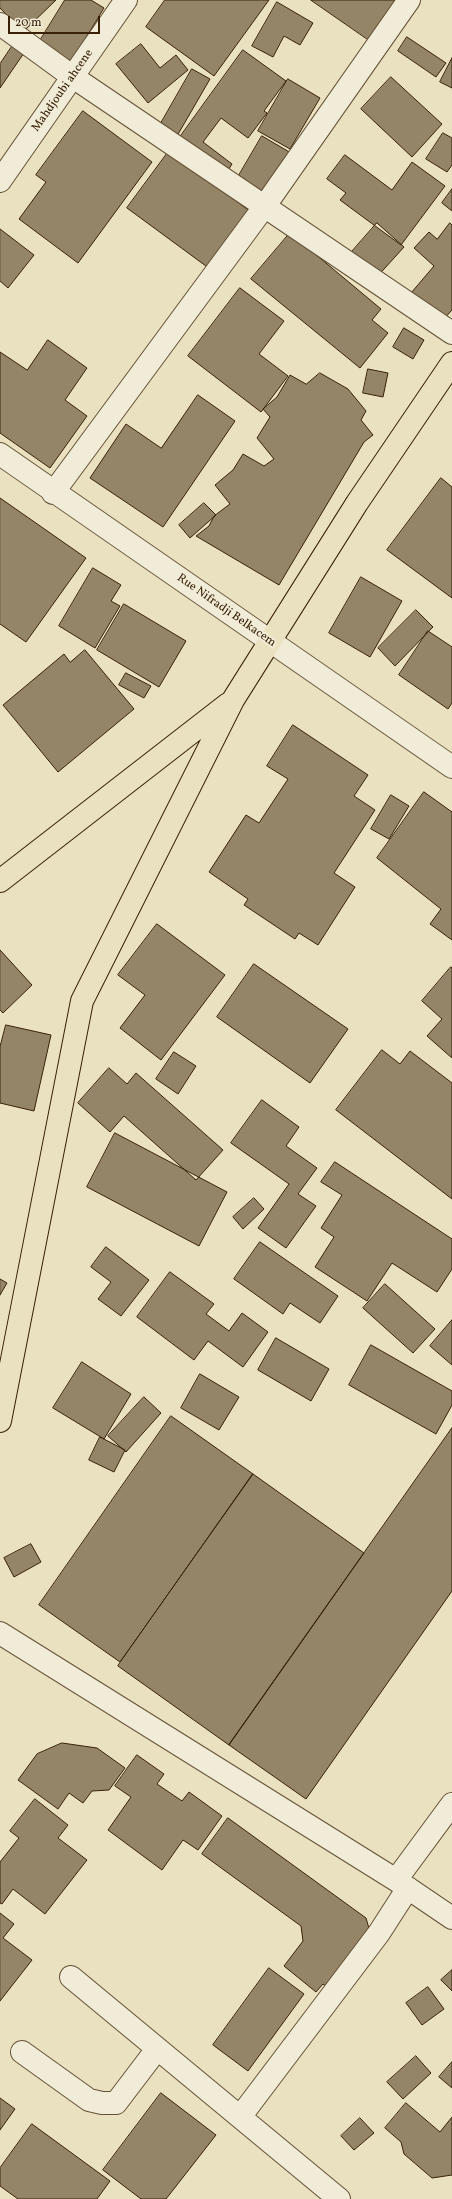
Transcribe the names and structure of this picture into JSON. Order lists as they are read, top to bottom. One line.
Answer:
{"streets":{"street":["Mahdjoubi ahcene","Rue Nifradji Belkacem"]},"scale_bar":"20 m"}
